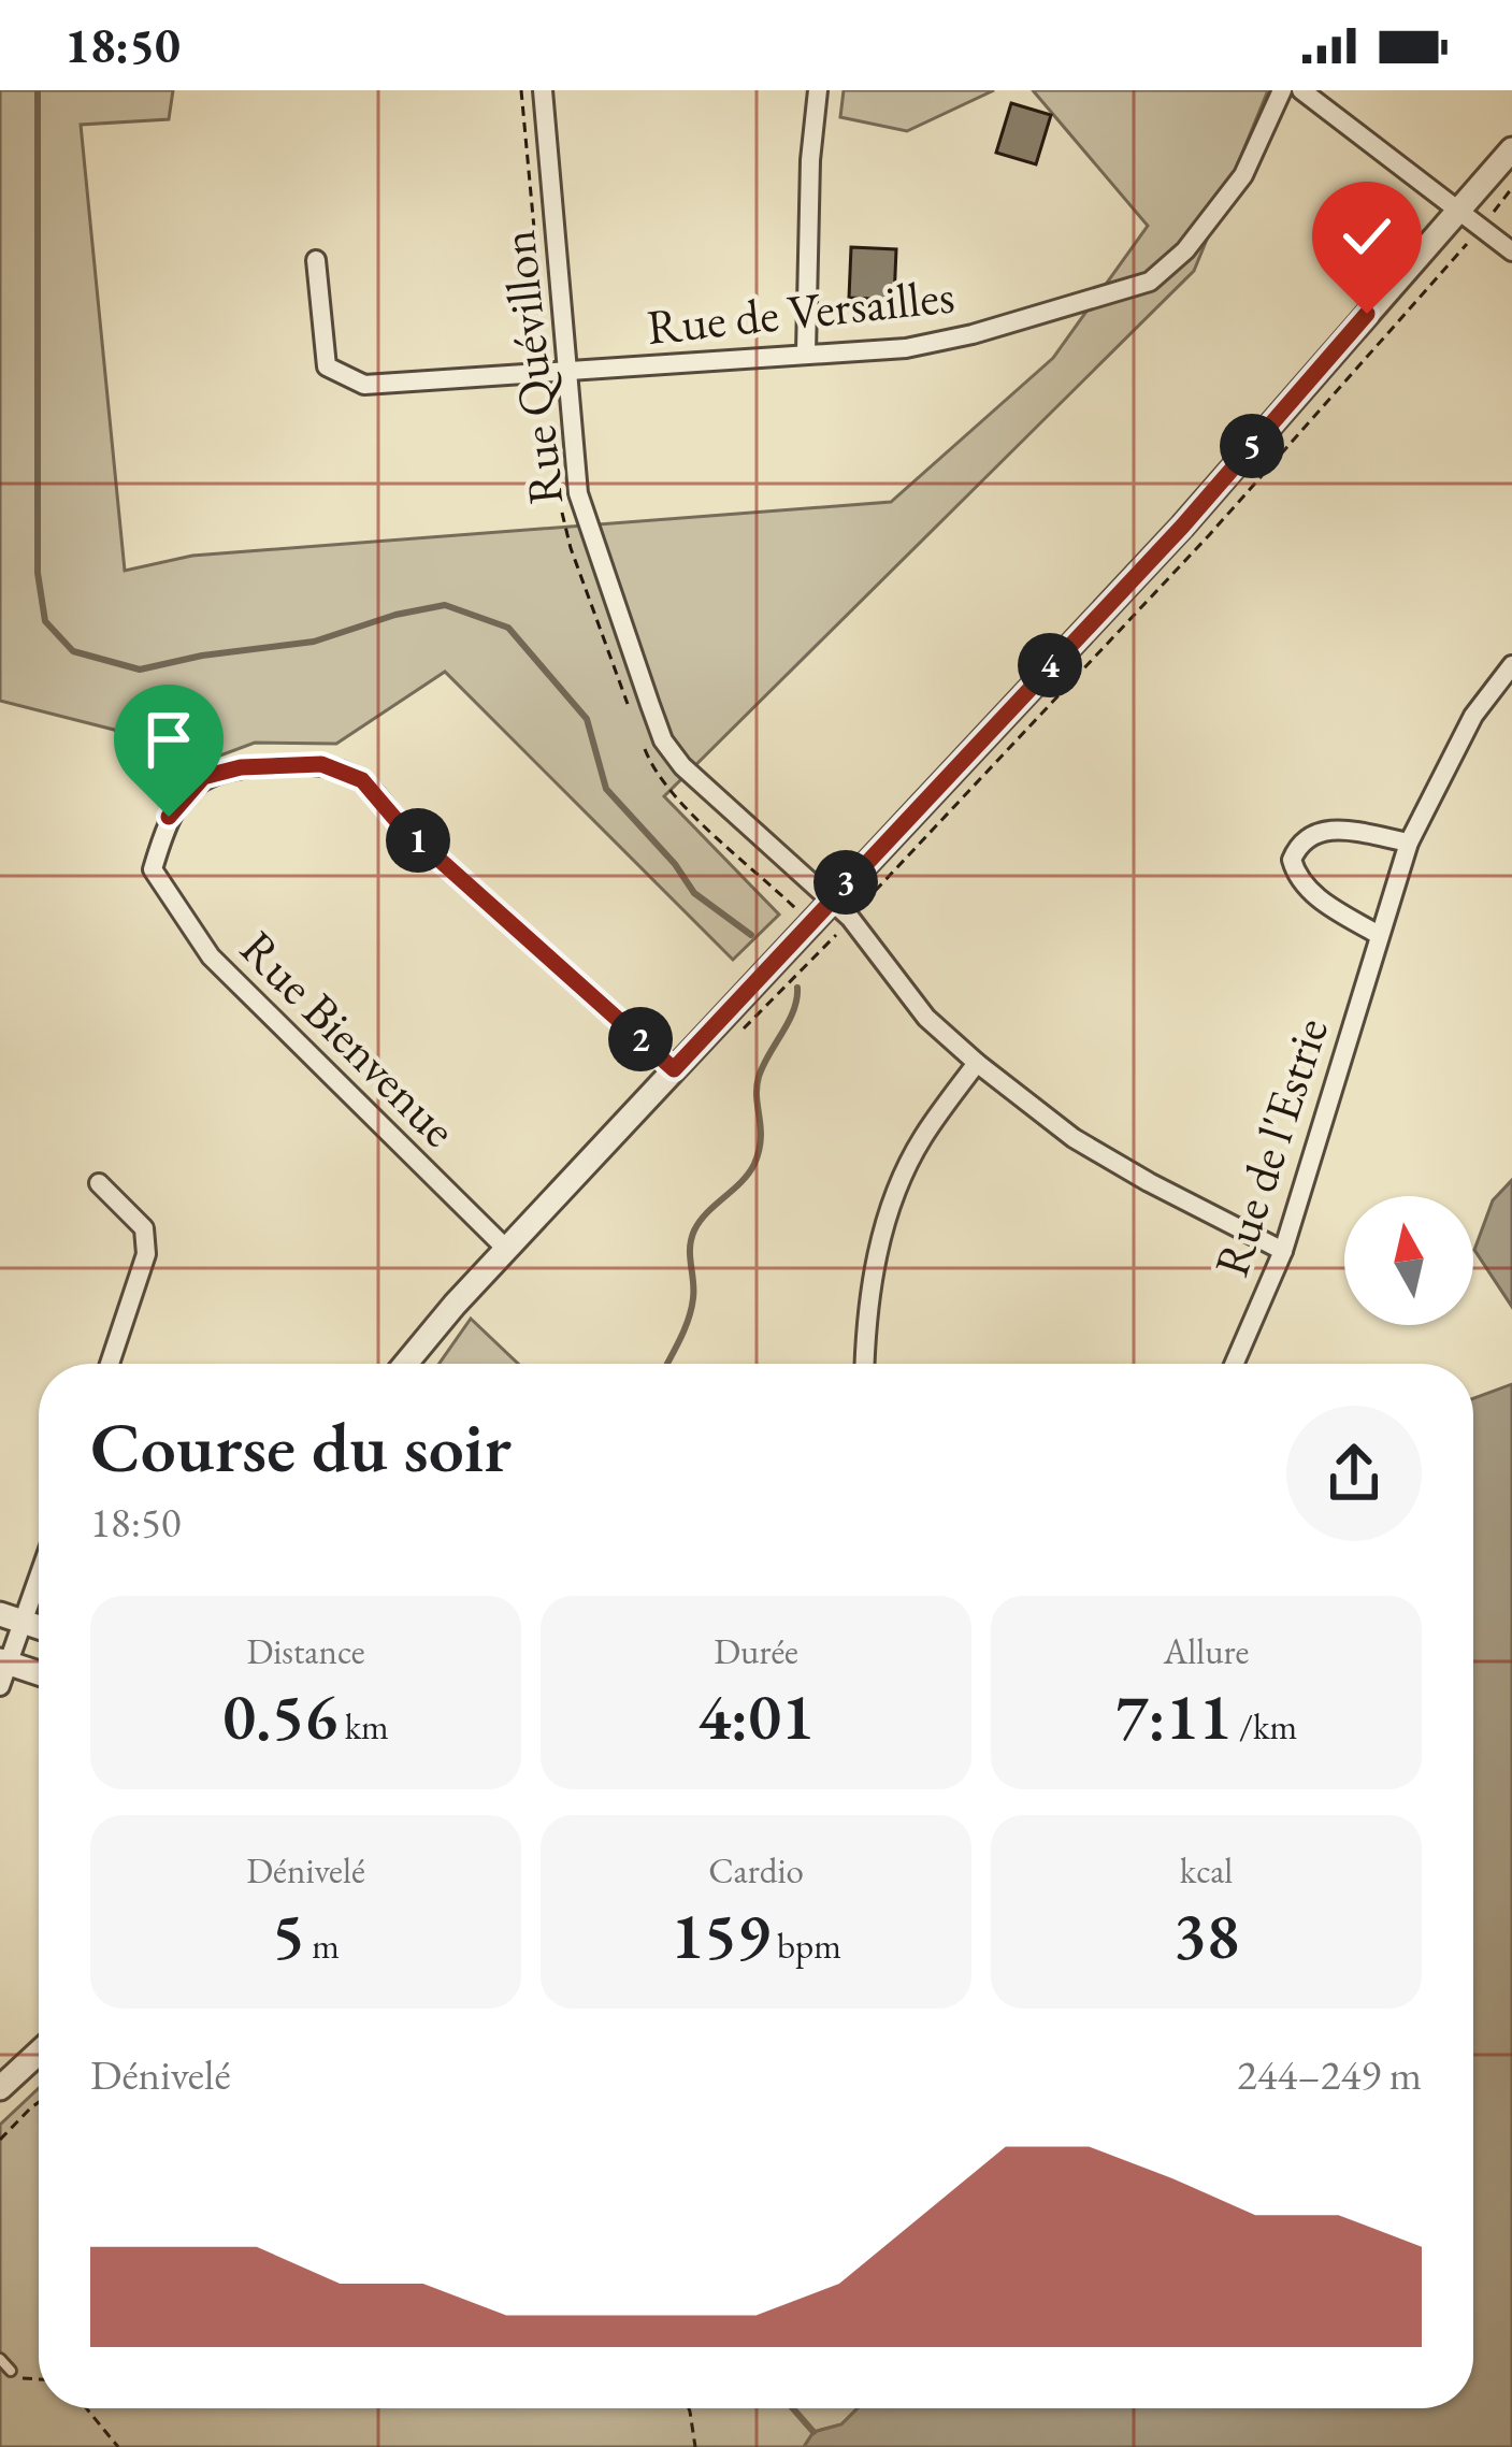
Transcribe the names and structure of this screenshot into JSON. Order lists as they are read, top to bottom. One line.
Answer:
{"streets":{"street":["Rue de Versailles","Rue Quévillon","Rue Bienvenue","Rue de l'Estrie"]},"crossings":[["Rue de Versailles","Rue Quévillon"],["Rue Quévillon","Rue de l'Estrie"]],"north":"top","page":{"status":"18:50","pins":["5","4","1","3","2"],"heading":["Course du soir","18:50"],"stats":[["Distance","0.56 km"],["Durée","4:01"],["Allure","7:11 /km"],["Dénivelé","5 m"],["Cardio","159 bpm"],["kcal","38"]],"chart":["Dénivelé","244–249 m"]}}
